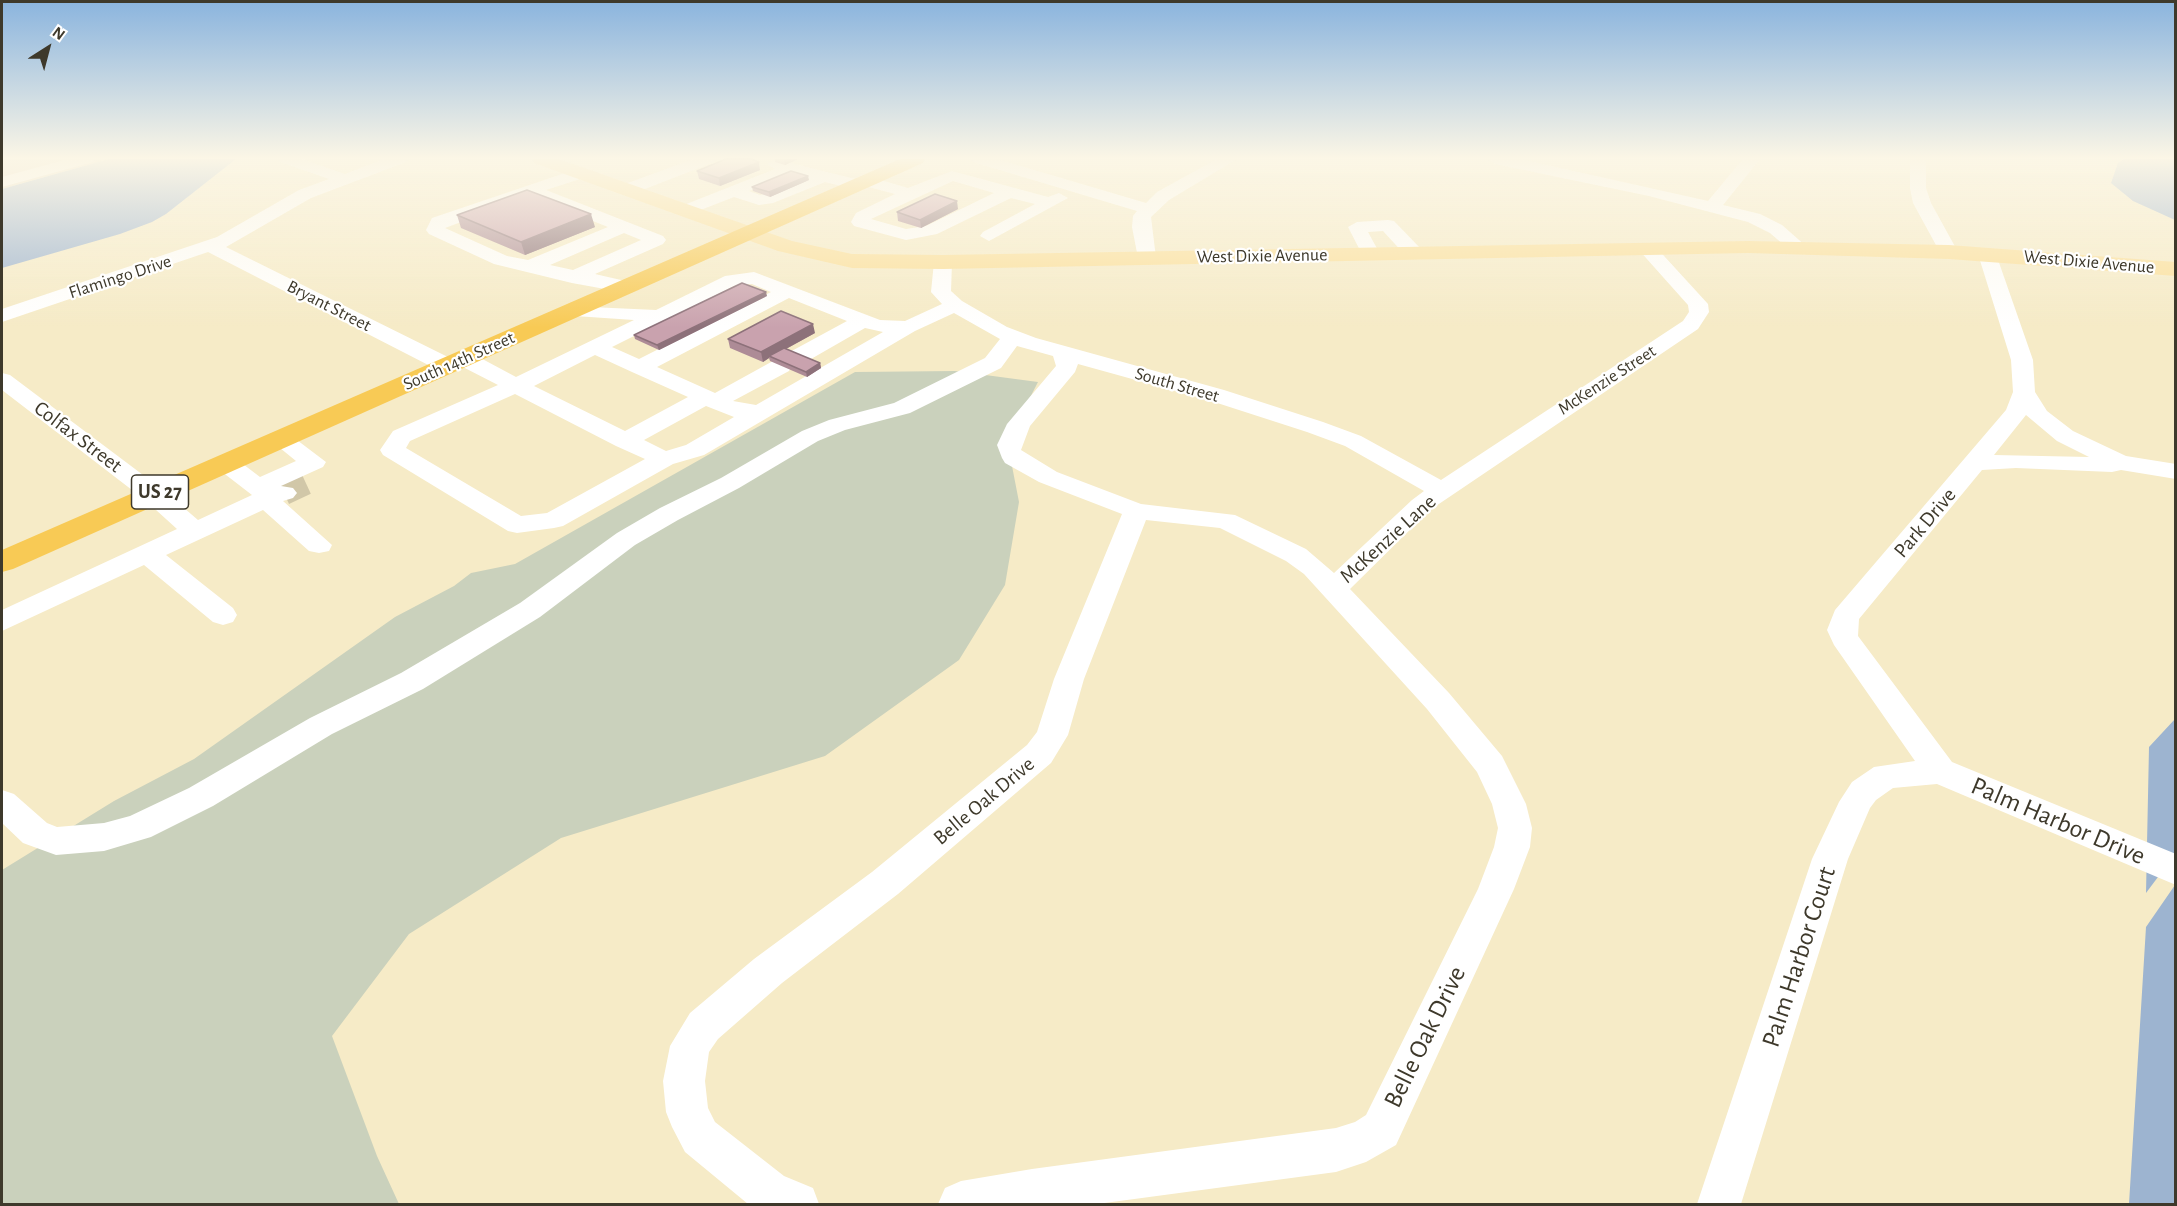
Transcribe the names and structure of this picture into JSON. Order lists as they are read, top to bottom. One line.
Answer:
{"streets":{"highway":["South 14th Street","US 27"],"main road":["West Dixie Avenue"],"street":["Flamingo Drive","Bryant Street","McKenzie Street","South Street","Colfax Street","Park Drive","McKenzie Lane","Belle Oak Drive","Palm Harbor Drive","Palm Harbor Court"]},"crossings":[["West Dixie Avenue","South 14th Street"],["West Dixie Avenue","McKenzie Street"],["West Dixie Avenue","South Street"],["West Dixie Avenue","Park Drive"],["Flamingo Drive","Bryant Street"],["Bryant Street","South 14th Street"],["South 14th Street","Colfax Street"],["McKenzie Street","South Street"],["McKenzie Street","McKenzie Lane"],["South Street","McKenzie Lane"],["Park Drive","Palm Harbor Drive"],["Park Drive","Palm Harbor Court"],["McKenzie Lane","Belle Oak Drive"],["Palm Harbor Drive","Palm Harbor Court"]],"north":"top right"}
